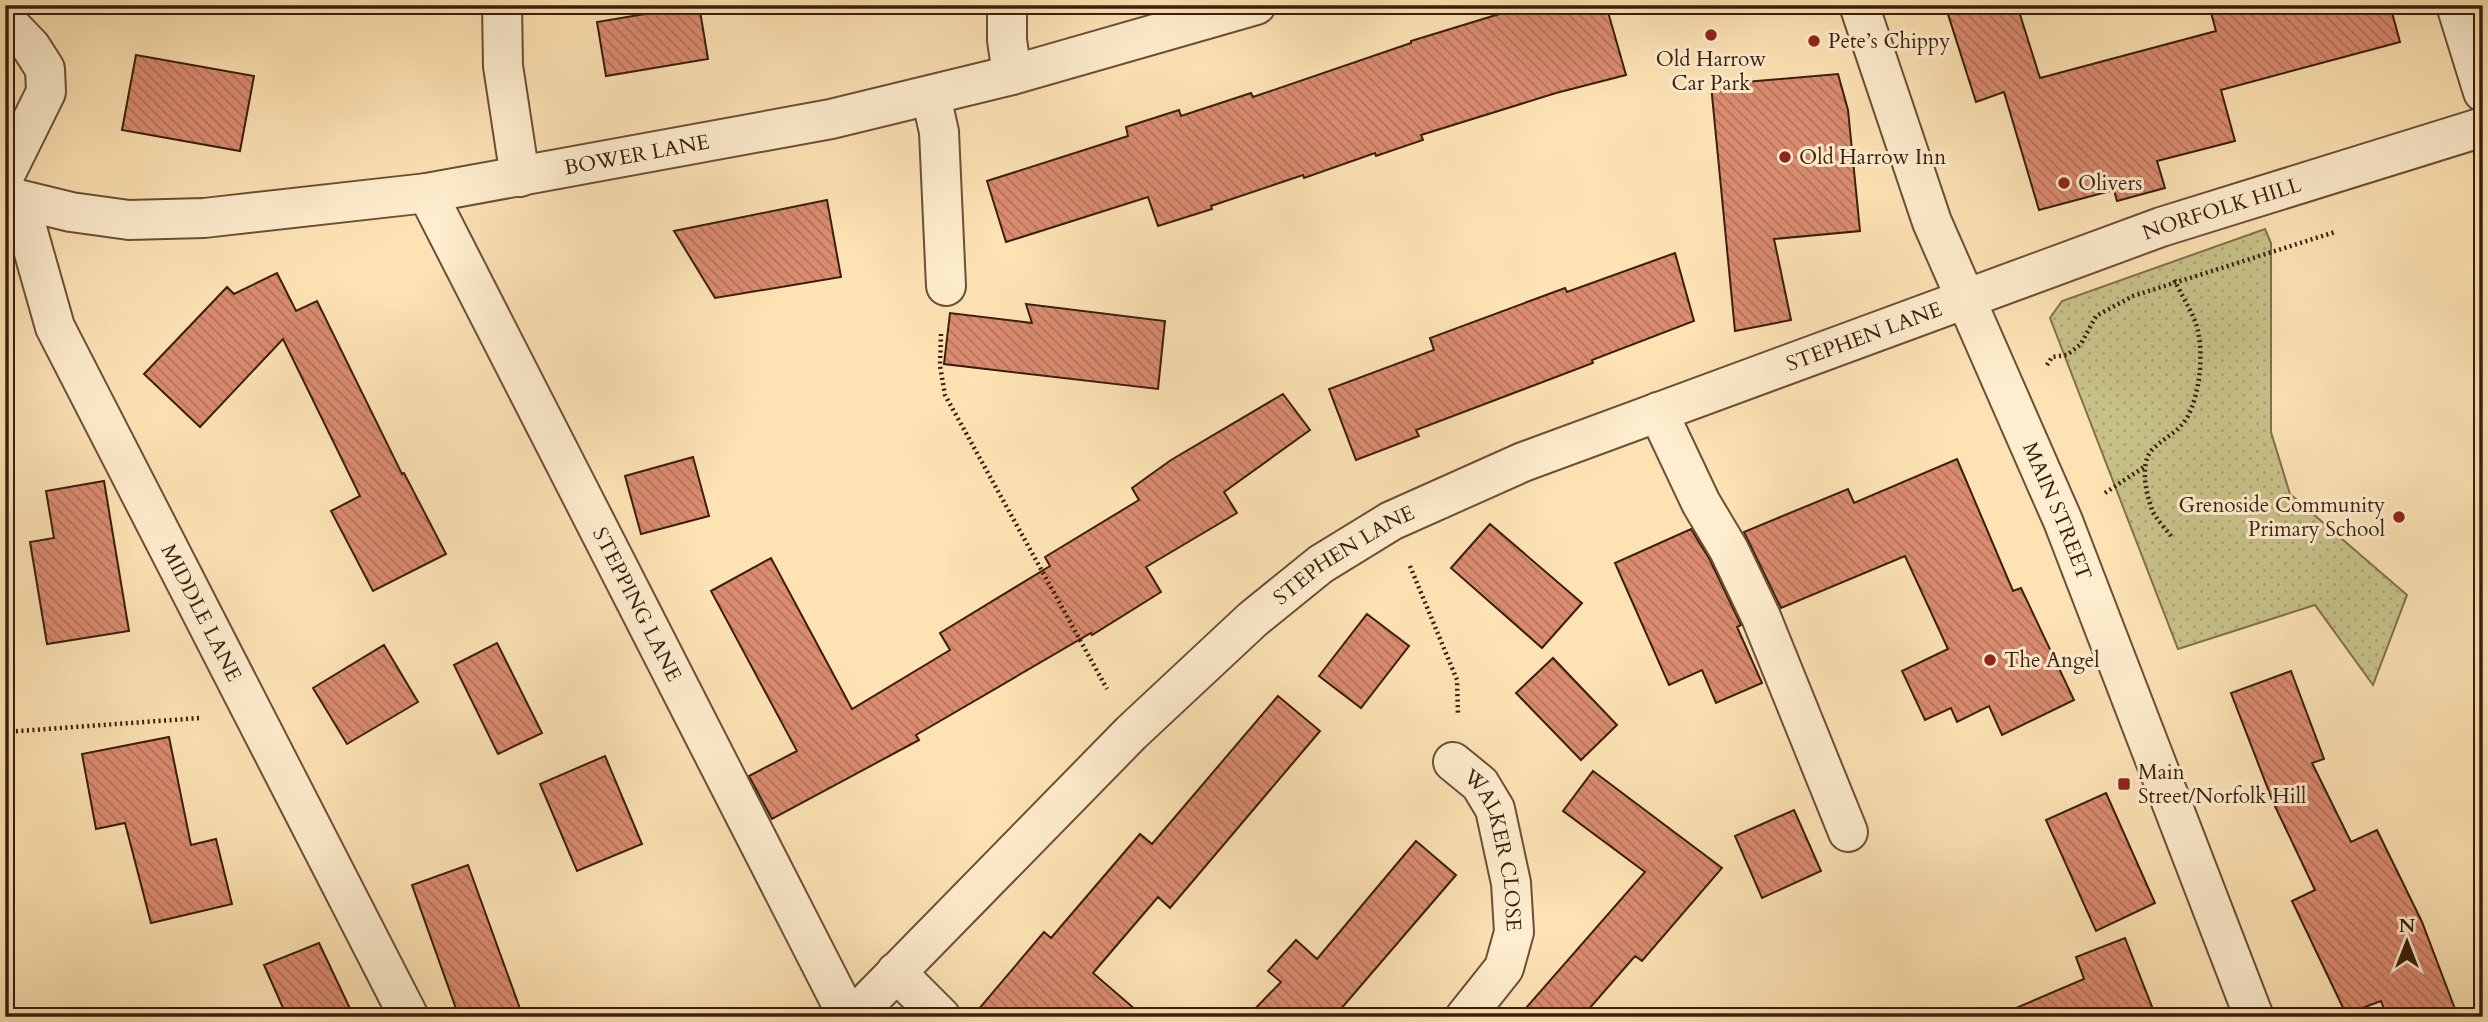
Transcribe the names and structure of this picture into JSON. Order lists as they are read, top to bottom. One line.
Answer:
{"streets":{"street":["BOWER LANE","NORFOLK HILL","STEPHEN LANE","MAIN STREET","STEPPING LANE","MIDDLE LANE","WALKER CLOSE"]},"crossings":[["BOWER LANE","STEPPING LANE"],["BOWER LANE","MIDDLE LANE"],["NORFOLK HILL","STEPHEN LANE"],["NORFOLK HILL","MAIN STREET"],["STEPHEN LANE","MAIN STREET"],["STEPHEN LANE","STEPPING LANE"]],"places":{"other":["Old Harrow Car Park","Pete’s Chippy","Old Harrow Inn","Olivers","Grenoside Community Primary School","The Angel"],"transit":["Main Street/Norfolk Hill"]},"north":"top"}
